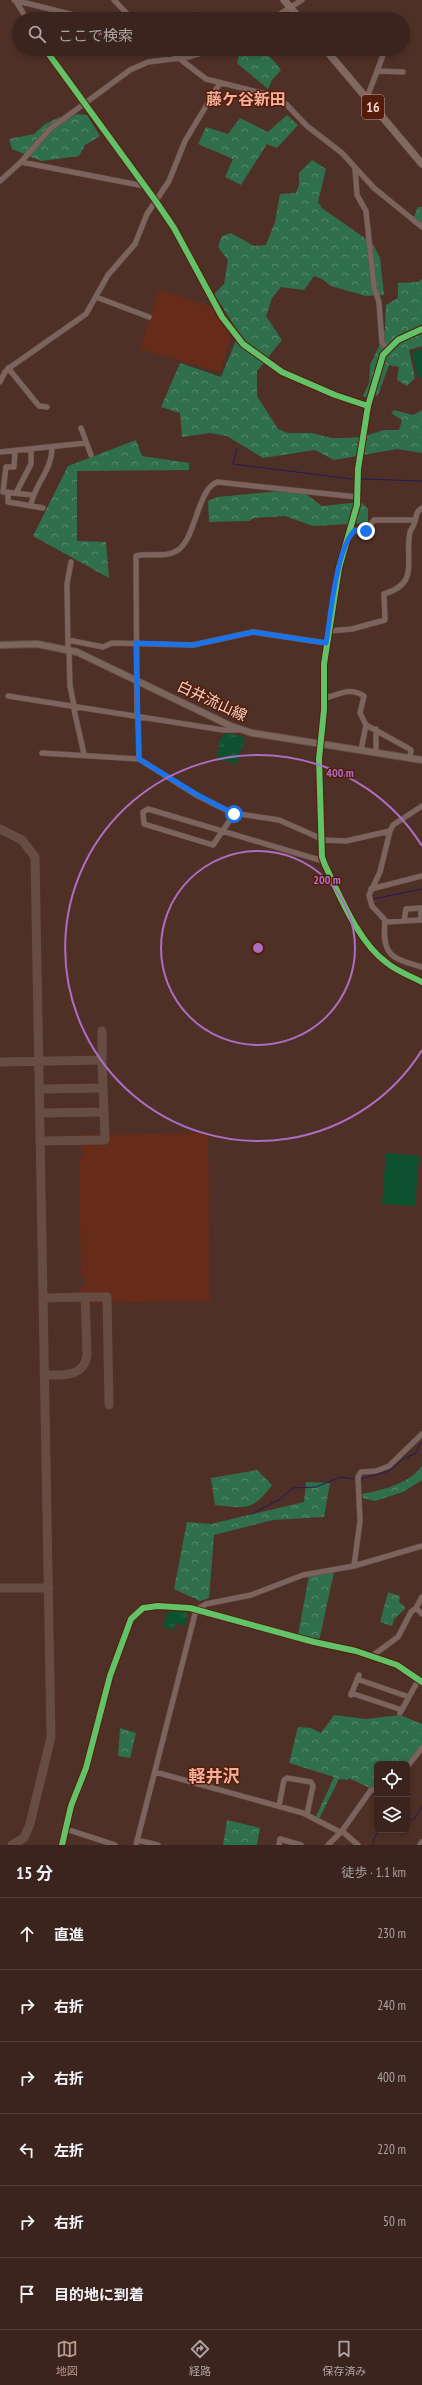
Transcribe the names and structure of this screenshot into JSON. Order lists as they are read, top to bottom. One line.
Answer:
{"streets":{"highway":["16"],"main road":["白井流山線"]},"districts":["藤ケ谷新田","軽井沢"],"page":{"search":"ここで検索","heading":["15 分","徒歩 · 1.1 km"],"list":[["直進","230 m"],["右折","240 m"],["右折","400 m"],["左折","220 m"],["右折","50 m"],"目的地に到着"],"nav":["地図","経路","保存済み"]},"rings":["400 m","200 m"]}
